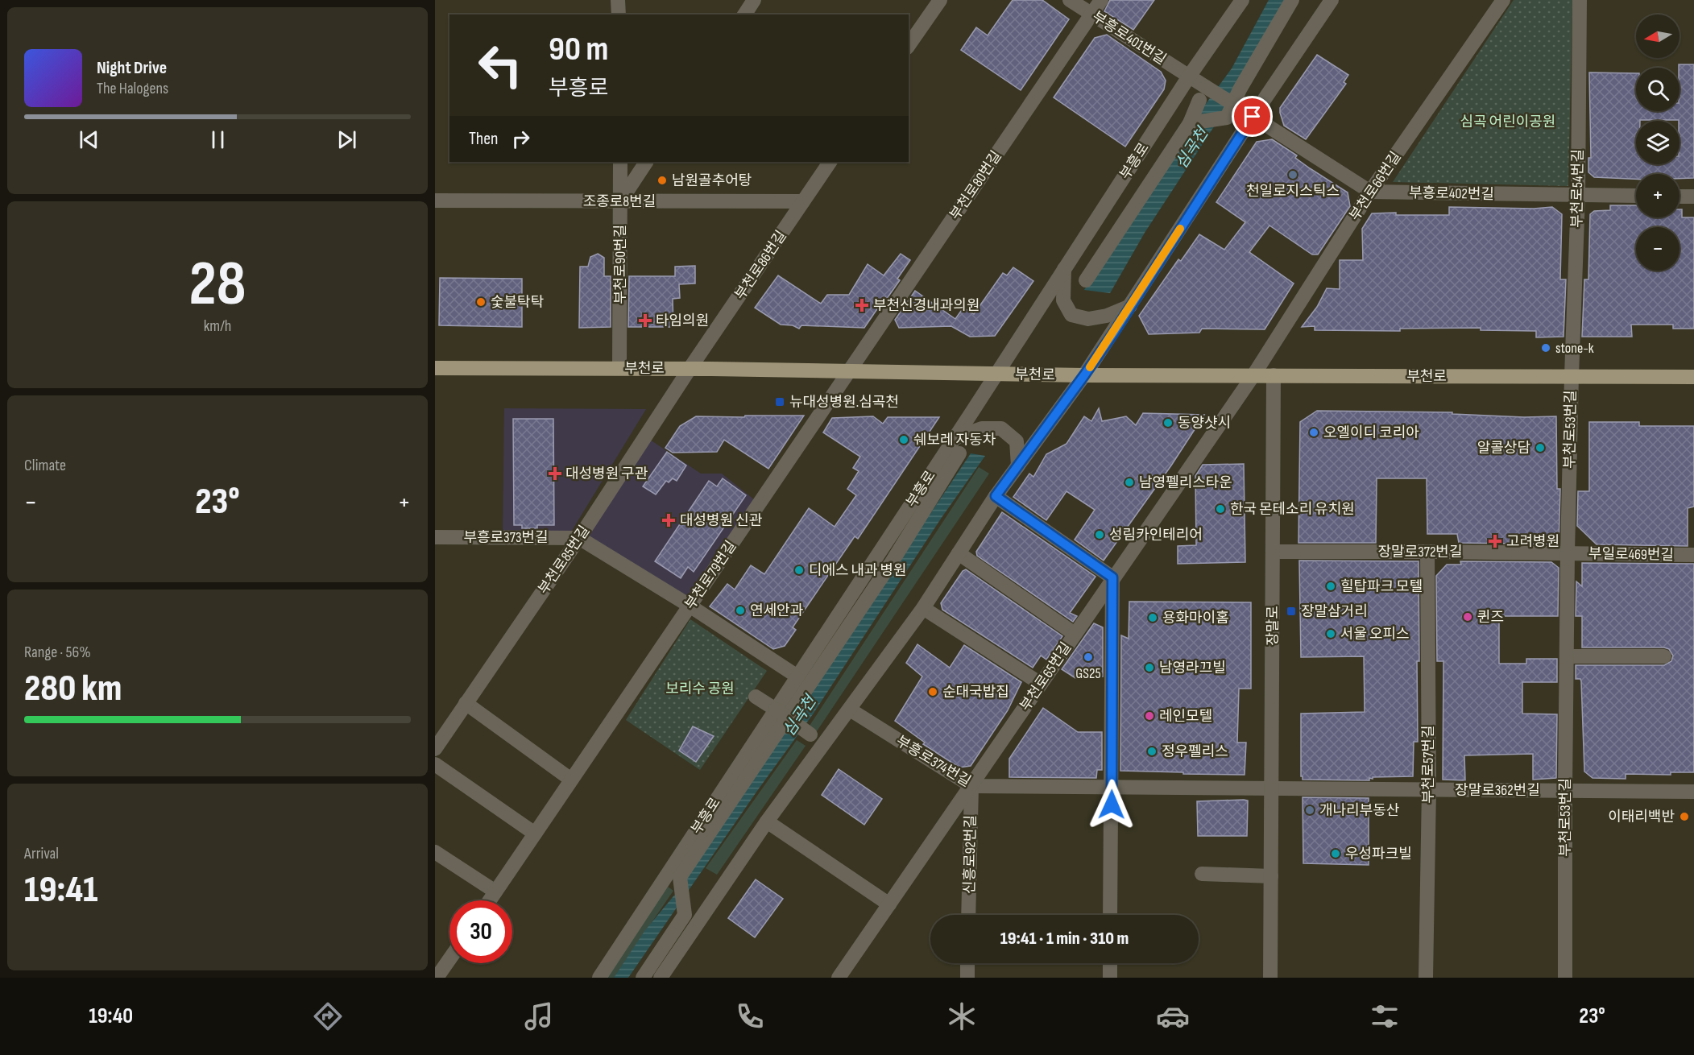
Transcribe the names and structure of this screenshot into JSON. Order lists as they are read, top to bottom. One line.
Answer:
{"streets":{"main road":["부천로"],"street":["부흥로401번길","부흥로","부천로80번길","부천로66번길","부천로54번길","부흥로402번길","조종로8번길","부천로90번길","부천로86번길","부천로53번길","부흥로373번길","장말로372번길","부일로469번길","부천로85번길","부천로79번길","장말로","부천로65번길","부흥로374번길","부천로57번길","장말로362번길","신흥로92번길"]},"crossings":[["부흥로401번길","부흥로"],["부흥로401번길","부천로80번길"],["부흥로","부천로"],["부천로80번길","부천로"],["부천로80번길","부천로79번길"],["부천로66번길","부흥로402번길"],["부천로66번길","부천로"],["부천로66번길","부천로65번길"],["부천로54번길","부흥로402번길"],["부천로54번길","부천로"],["부천로54번길","부천로53번길"],["조종로8번길","부천로90번길"],["조종로8번길","부천로86번길"],["부천로90번길","부천로"],["부천로86번길","부천로"],["부천로86번길","부천로85번길"],["부천로","부천로53번길"],["부천로","부천로85번길"],["부천로","부천로79번길"],["부천로","장말로"],["부천로","부천로65번길"],["부천로53번길","장말로372번길"],["부천로53번길","부일로469번길"],["부천로53번길","장말로362번길"],["부흥로373번길","부천로85번길"],["장말로372번길","부일로469번길"],["장말로372번길","장말로"],["장말로372번길","부천로57번길"],["장말로","부흥로374번길"],["장말로","장말로362번길"],["부천로65번길","부흥로374번길"],["부천로65번길","신흥로92번길"],["부흥로374번길","장말로362번길"],["부흥로374번길","신흥로92번길"],["부천로57번길","장말로362번길"]],"water":["심곡천"],"parks":["심곡 어린이공원","보리수 공원"],"places":{"other":["천일로지스틱스","남원골추어탕","숯불탁탁","stone-k","동양샷시","오엘이디 코리아","쉐보레 자동차","알콜상담","남영펠리스타운","한국 몬테소리 유치원","성림카인테리어","디에스 내과 병원","힐탑파크 모텔","연세안과","퀸즈","용화마이홈","서울 오피스","GS25","남영라끄빌","순대국밥집","레인모텔","정우펠리스","개나리부동산","이태리백반","우성파크빌"],"health":["부천신경내과의원","타임의원","대성병원 구관","대성병원 신관","고려병원"],"transit":["뉴대성병원.심곡천","장말삼거리"]},"north":"left","page":{"map_buttons":["+","−"],"turn":["90 m","부흥로"],"song":["Night Drive","The Halogens"],"then":"Then","tile":[["28","km/h"],"Climate",["Range · 56%","280 km"],["Arrival","19:41"]],"heat":["−","23°","+"],"limit":"30","trip":"19:41 · 1 min · 310 m","tabs":["19:40","23°"]}}
